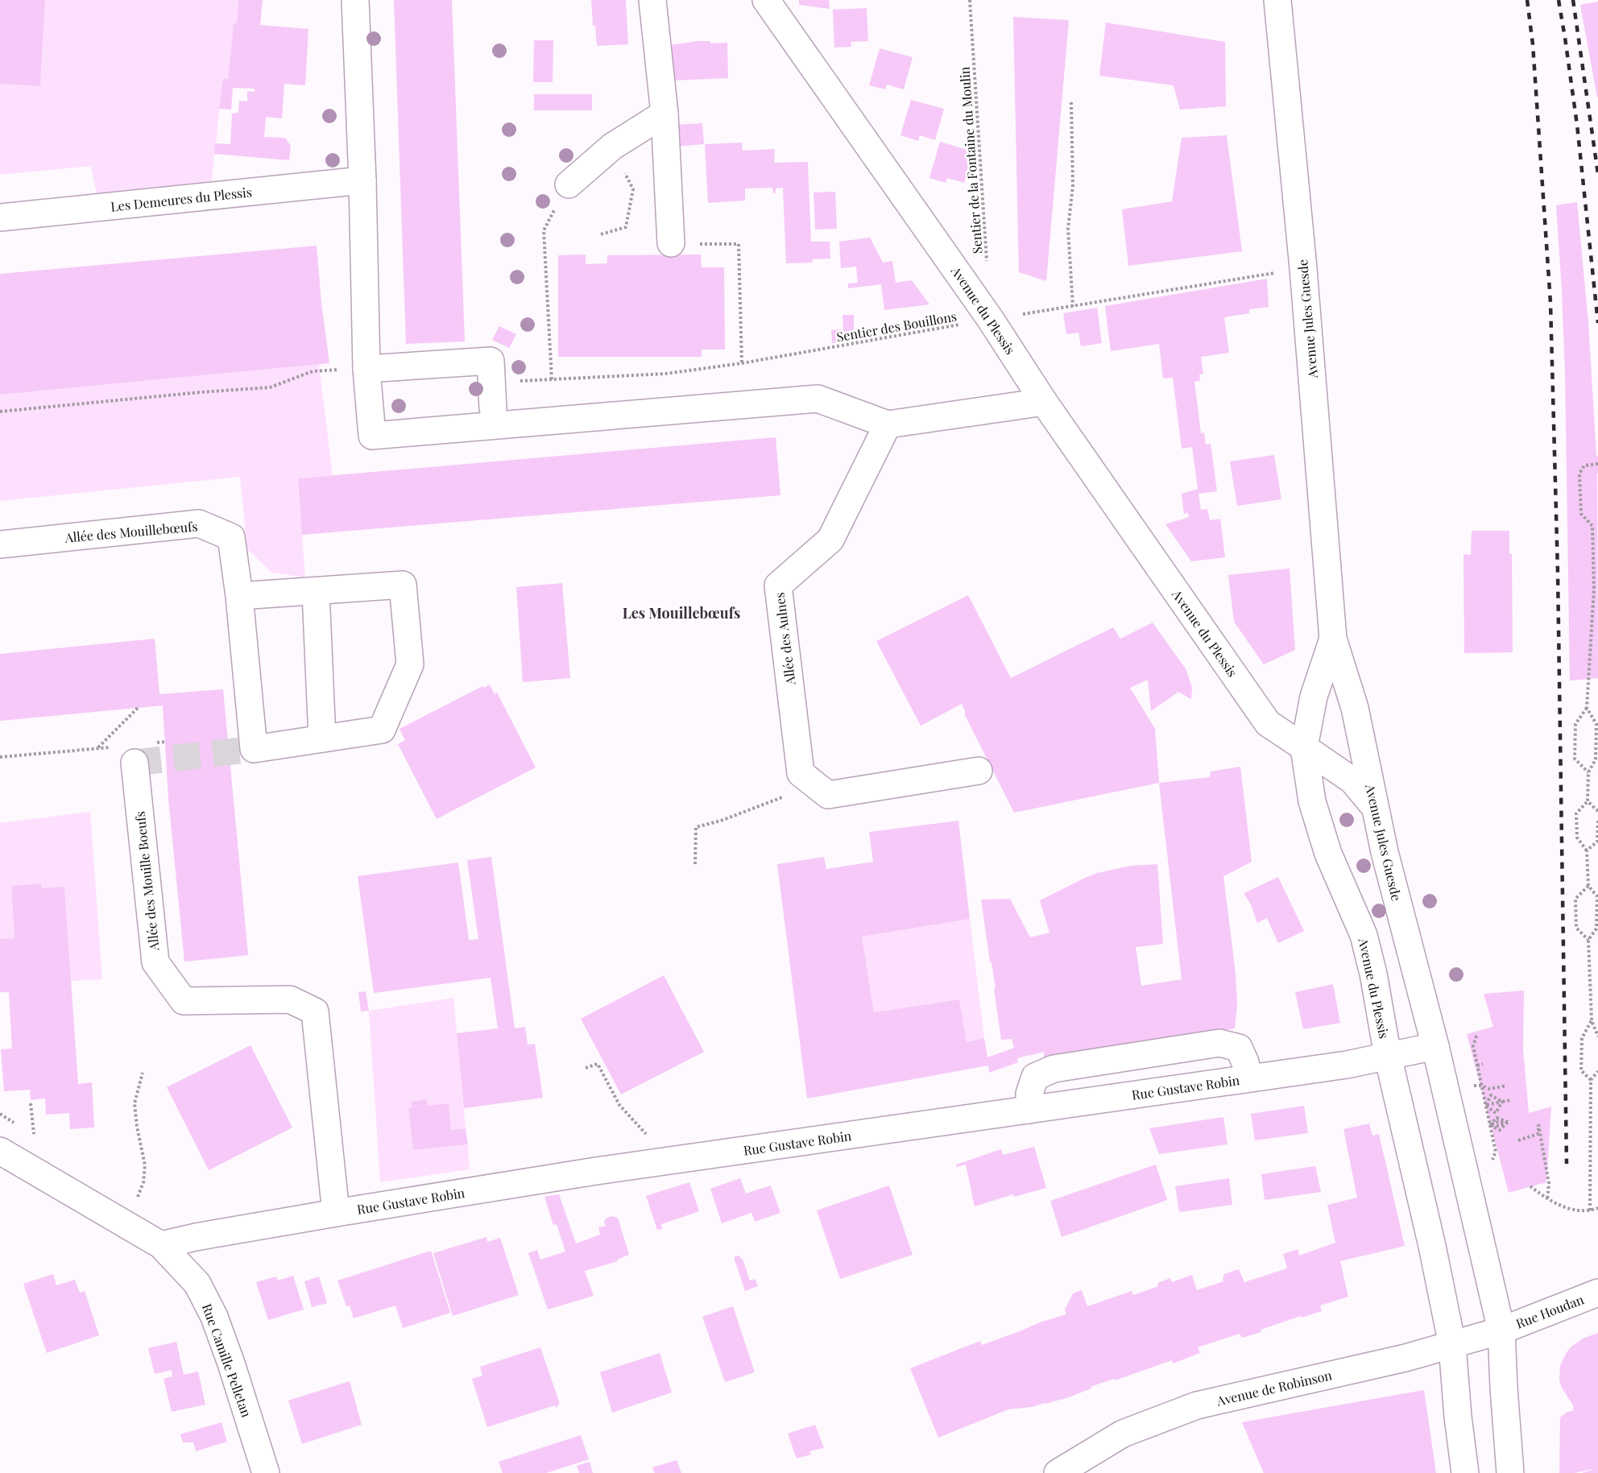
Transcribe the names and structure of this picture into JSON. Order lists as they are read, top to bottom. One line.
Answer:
{"streets":{"street":["Les Demeures du Plessis","Avenue du Plessis","Avenue Jules Guesde","Allée des Mouillebœufs","Allée des Aulnes","Allée des Mouille Boeufs","Rue Gustave Robin","Rue Houdan","Rue Camille Pelletan","Avenue de Robinson"],"path":["Sentier de la Fontaine du Moulin","Sentier des Bouillons"]},"crossings":[["Avenue du Plessis","Avenue Jules Guesde"],["Avenue du Plessis","Sentier des Bouillons"],["Avenue du Plessis","Rue Gustave Robin"],["Avenue du Plessis","Avenue de Robinson"],["Avenue Jules Guesde","Sentier des Bouillons"],["Avenue Jules Guesde","Rue Gustave Robin"],["Allée des Mouille Boeufs","Rue Gustave Robin"],["Rue Gustave Robin","Rue Camille Pelletan"],["Rue Houdan","Avenue de Robinson"]],"districts":["Les Mouillebœufs"]}
